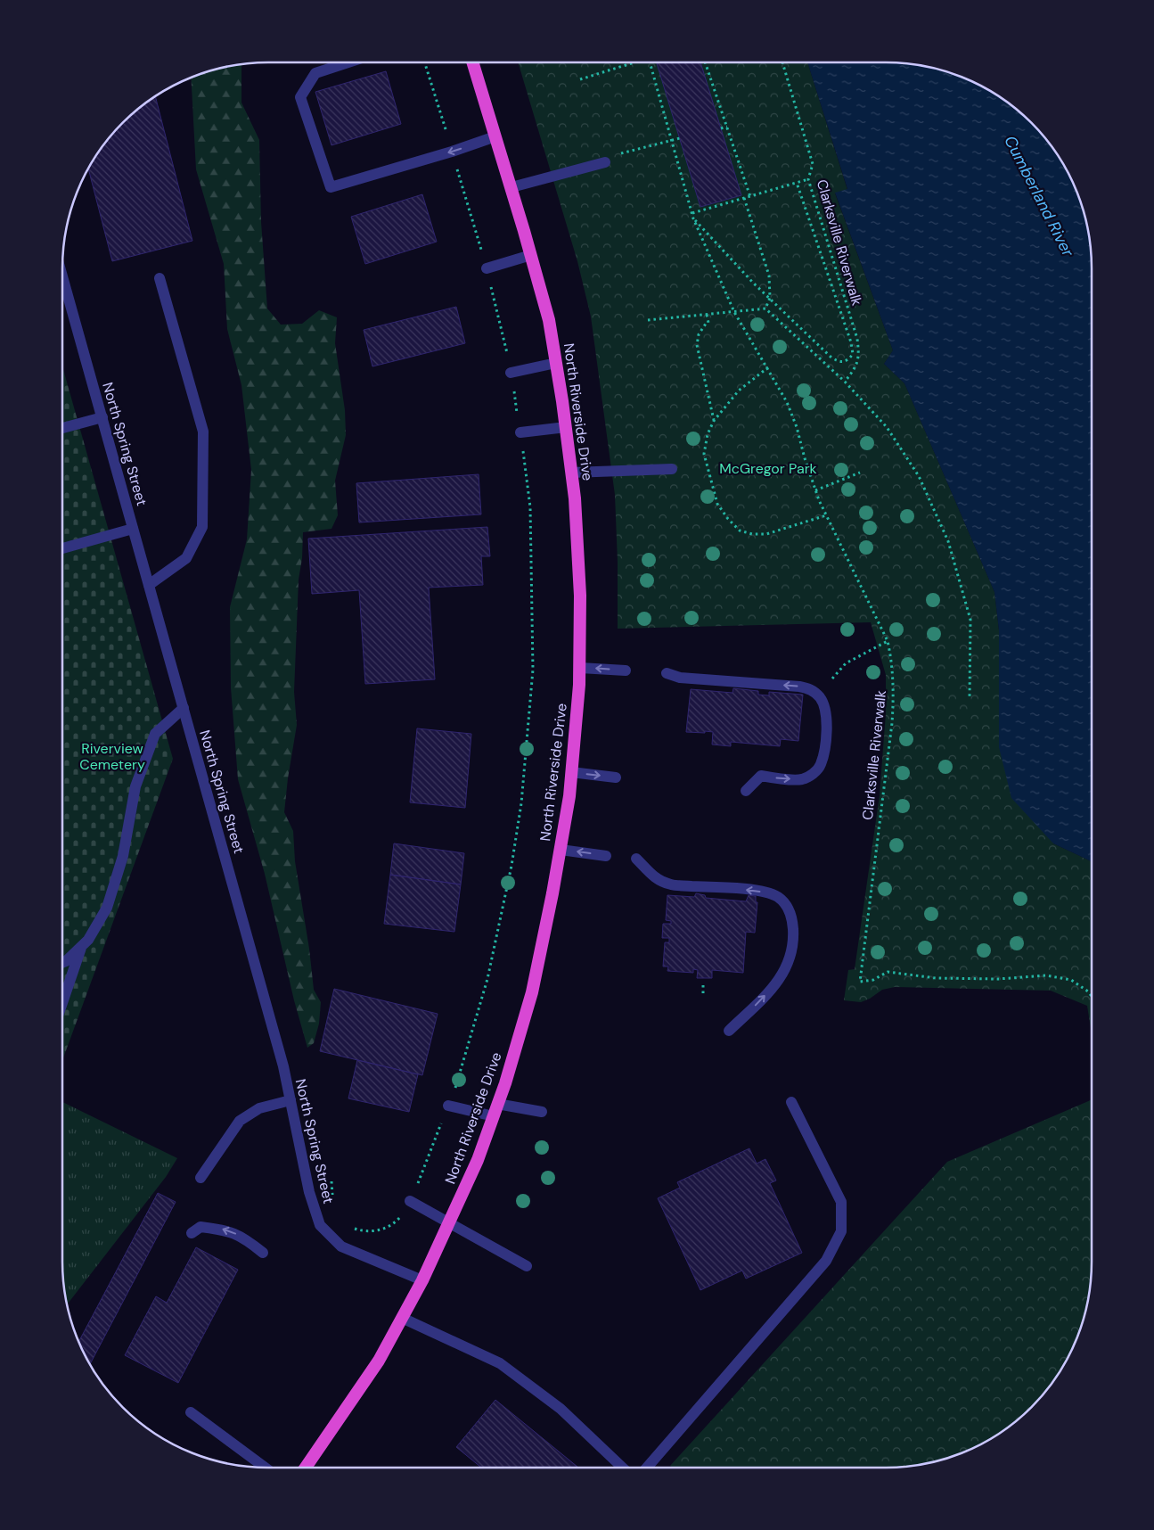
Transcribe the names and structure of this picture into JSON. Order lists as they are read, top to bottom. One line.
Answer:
{"streets":{"highway":["North Riverside Drive"],"street":["North Spring Street"],"path":["Clarksville Riverwalk"]},"crossings":[["North Riverside Drive","North Spring Street"]],"water":["Cumberland River"],"parks":["McGregor Park","Riverview Cemetery"]}
